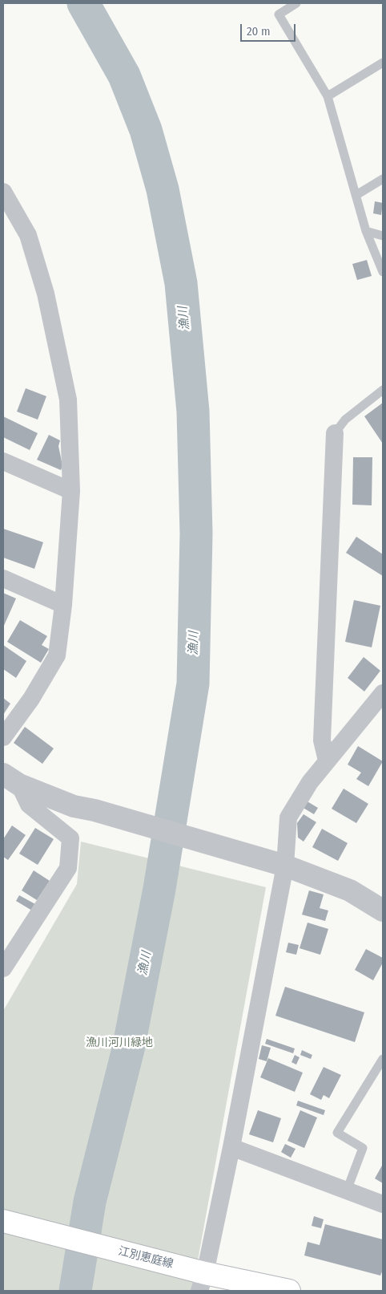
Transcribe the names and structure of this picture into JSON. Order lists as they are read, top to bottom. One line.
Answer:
{"streets":{"main road":["江別恵庭線"]},"water":["漁川"],"parks":["漁川河川緑地"],"scale_bar":"20 m"}
